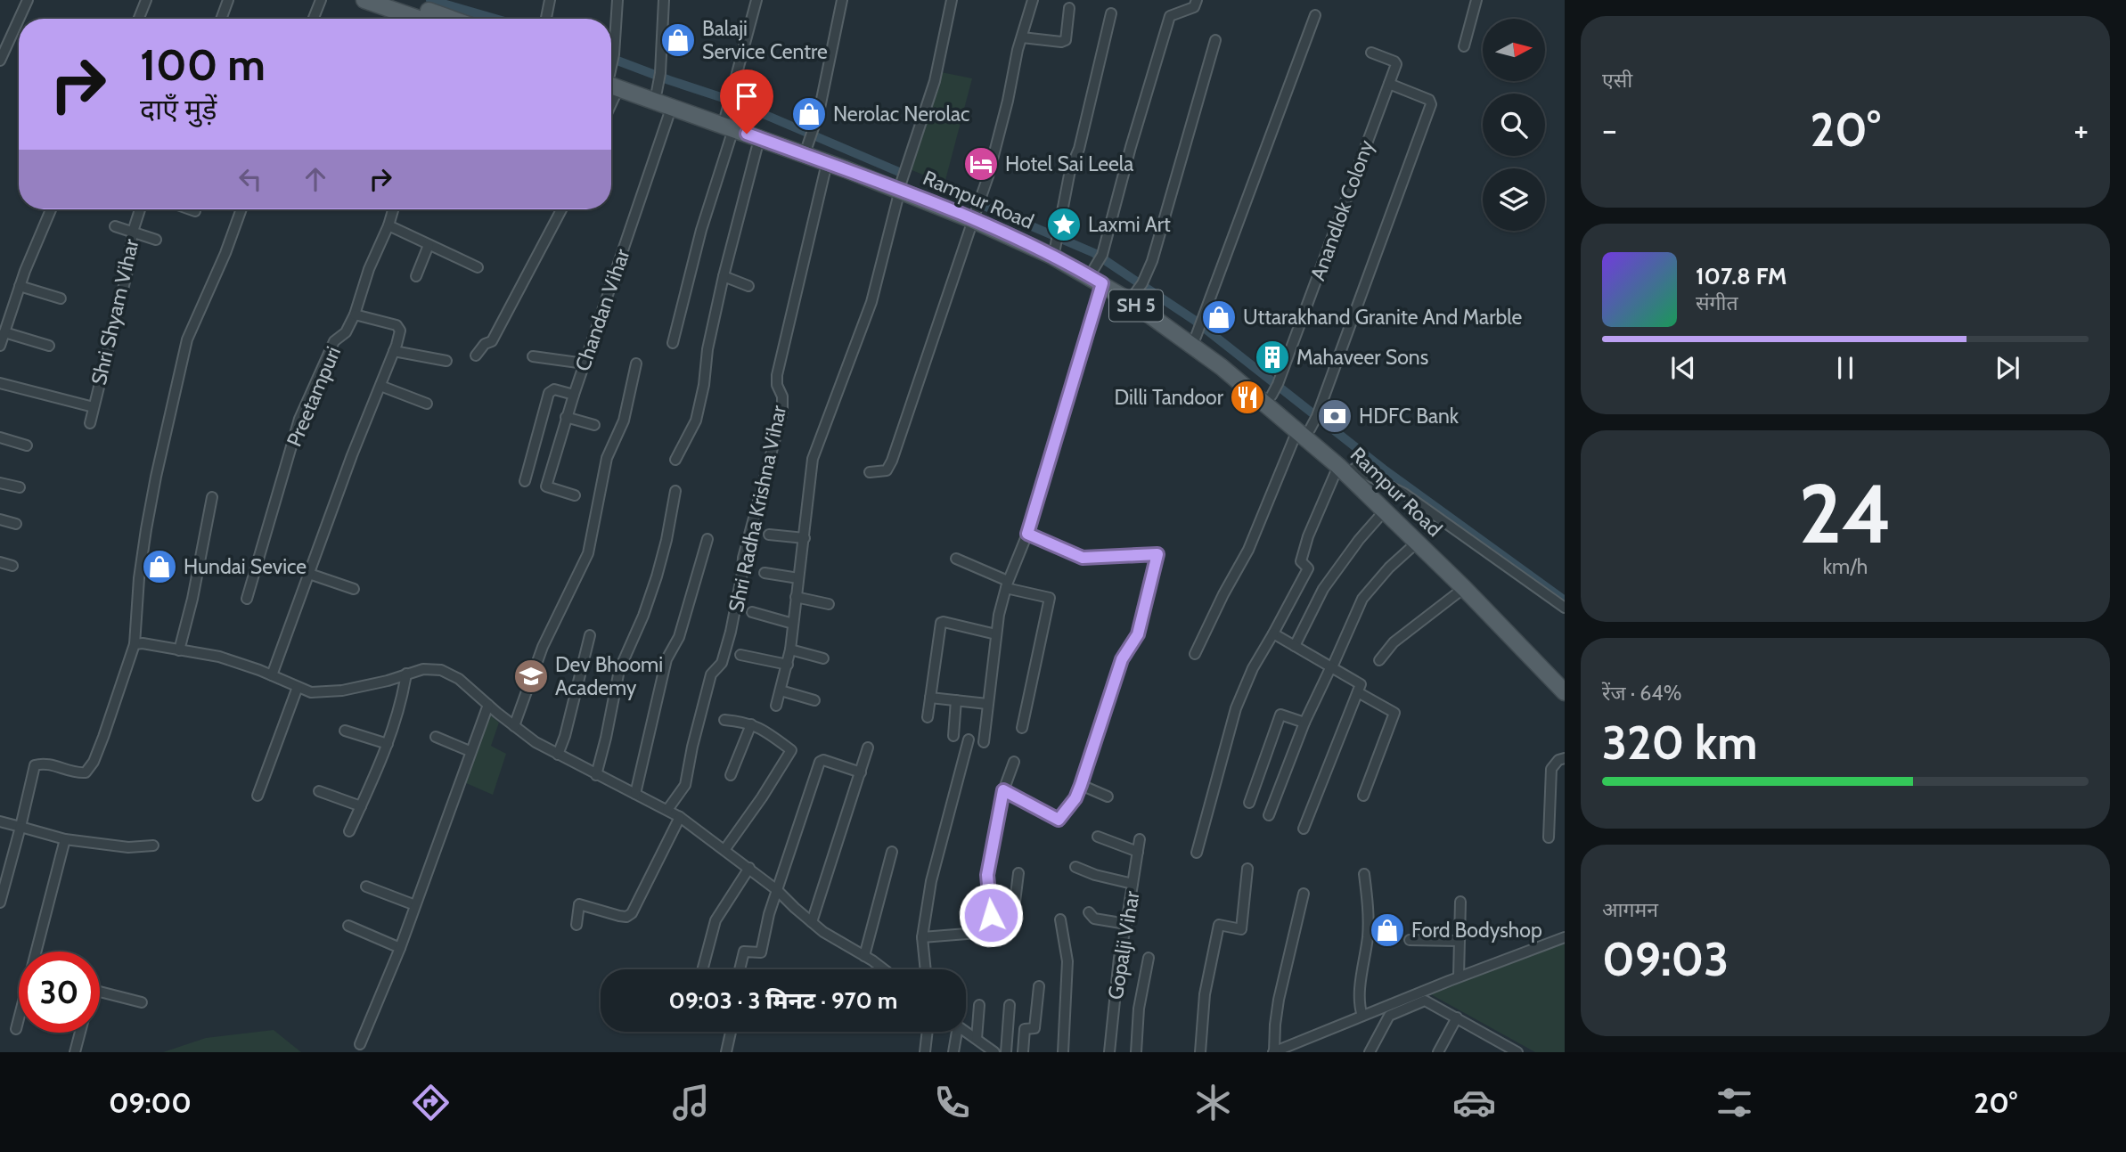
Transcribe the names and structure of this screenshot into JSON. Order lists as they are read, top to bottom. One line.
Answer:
{"streets":{"main road":["Rampur Road","SH 5"],"street":["Anandlok Colony","Chandan Vihar","Shri Shyam Vihar","Preetampuri","Shri Radha Krishna Vihar","Gopalji Vihar"]},"crossings":[["Rampur Road","Chandan Vihar"],["Rampur Road","Shri Radha Krishna Vihar"]],"places":{"shop":["Balaji Service Centre","Nerolac Nerolac","Uttarakhand Granite And Marble","Hundai Sevice","Ford Bodyshop"],"hotel":["Hotel Sai Leela"],"place":["Laxmi Art"],"building":["Mahaveer Sons"],"restaurant":["Dilli Tandoor"],"bank":["HDFC Bank"],"school or university":["Dev Bhoomi Academy"]},"north":"right","page":{"tile":["एसी",["24","km/h"],["रेंज · 64%","320 km"],["आगमन","09:03"]],"turn":["100 m","दाएँ मुड़ें"],"heat":["−","20°","+"],"song":["107.8 FM","संगीत"],"limit":"30","trip":"09:03 · 3 मिनट · 970 m","tabs":["09:00","20°"]}}
